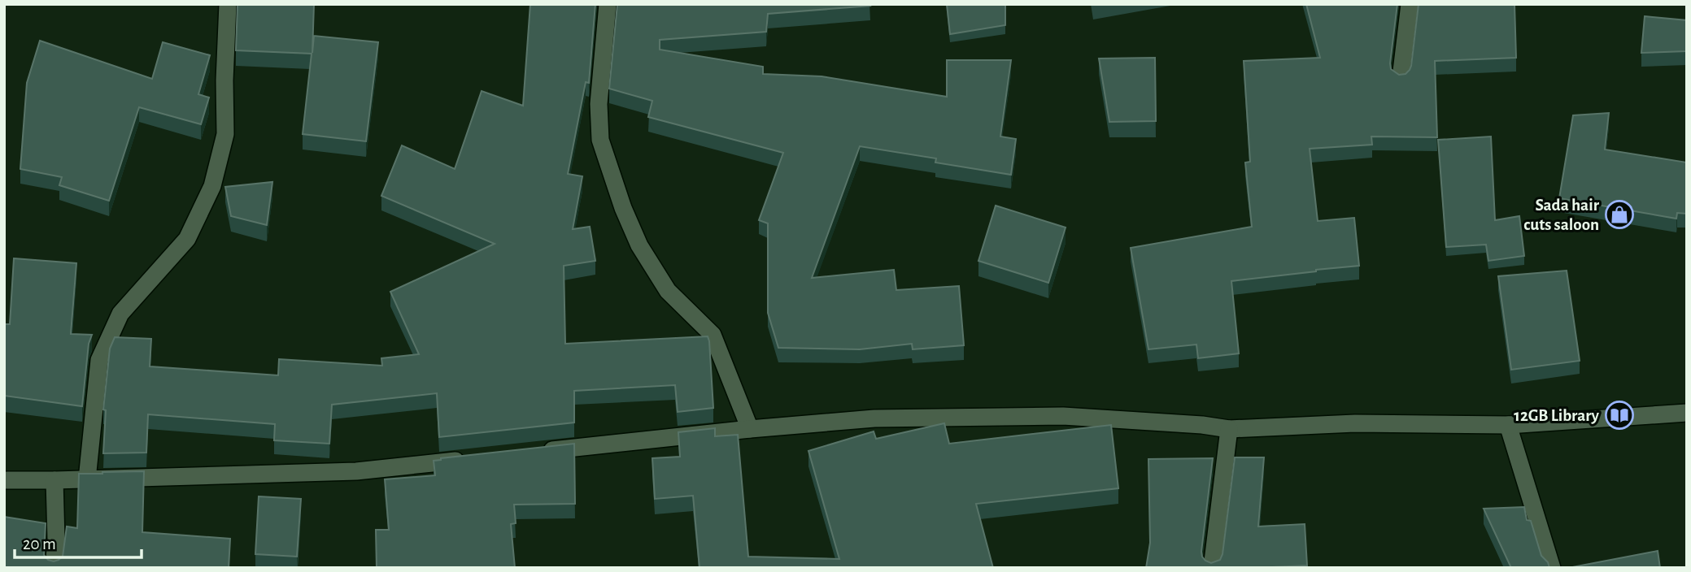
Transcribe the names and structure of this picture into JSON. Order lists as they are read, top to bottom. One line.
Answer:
{"places":{"shop":["Sada hair cuts saloon"],"library":["12GB Library"]},"scale_bar":"20 m"}
